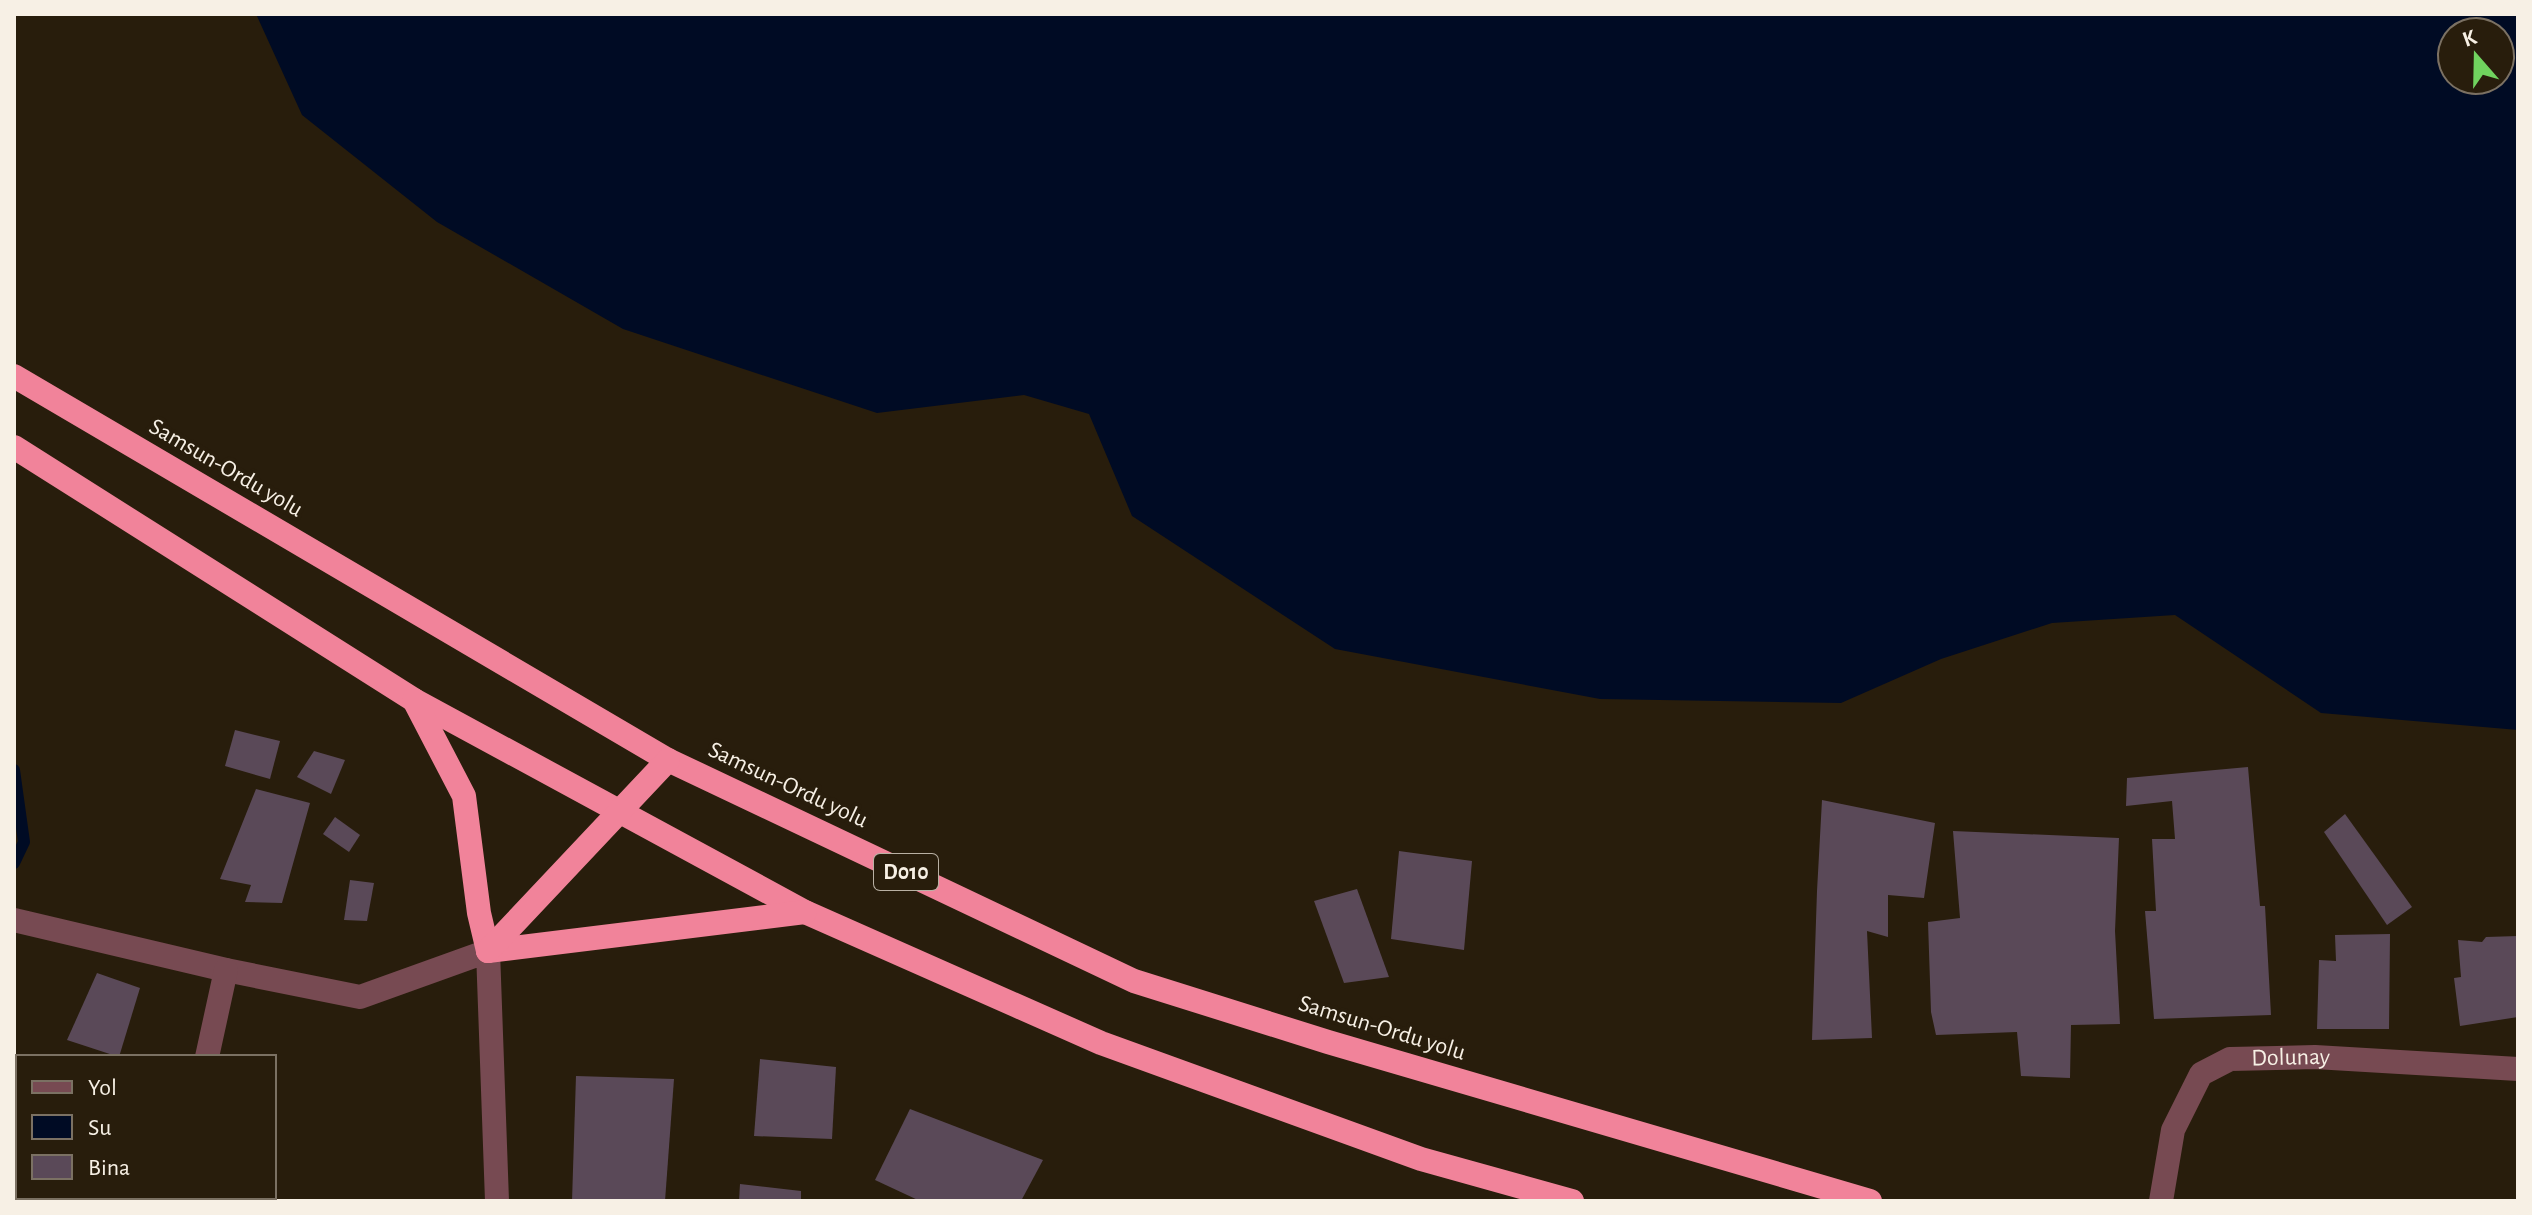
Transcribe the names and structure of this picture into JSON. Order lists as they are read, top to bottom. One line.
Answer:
{"streets":{"highway":["Samsun-Ordu yolu","D010"],"street":["Dolunay"]},"legend":["Yol","Su","Bina"],"north":"top"}
